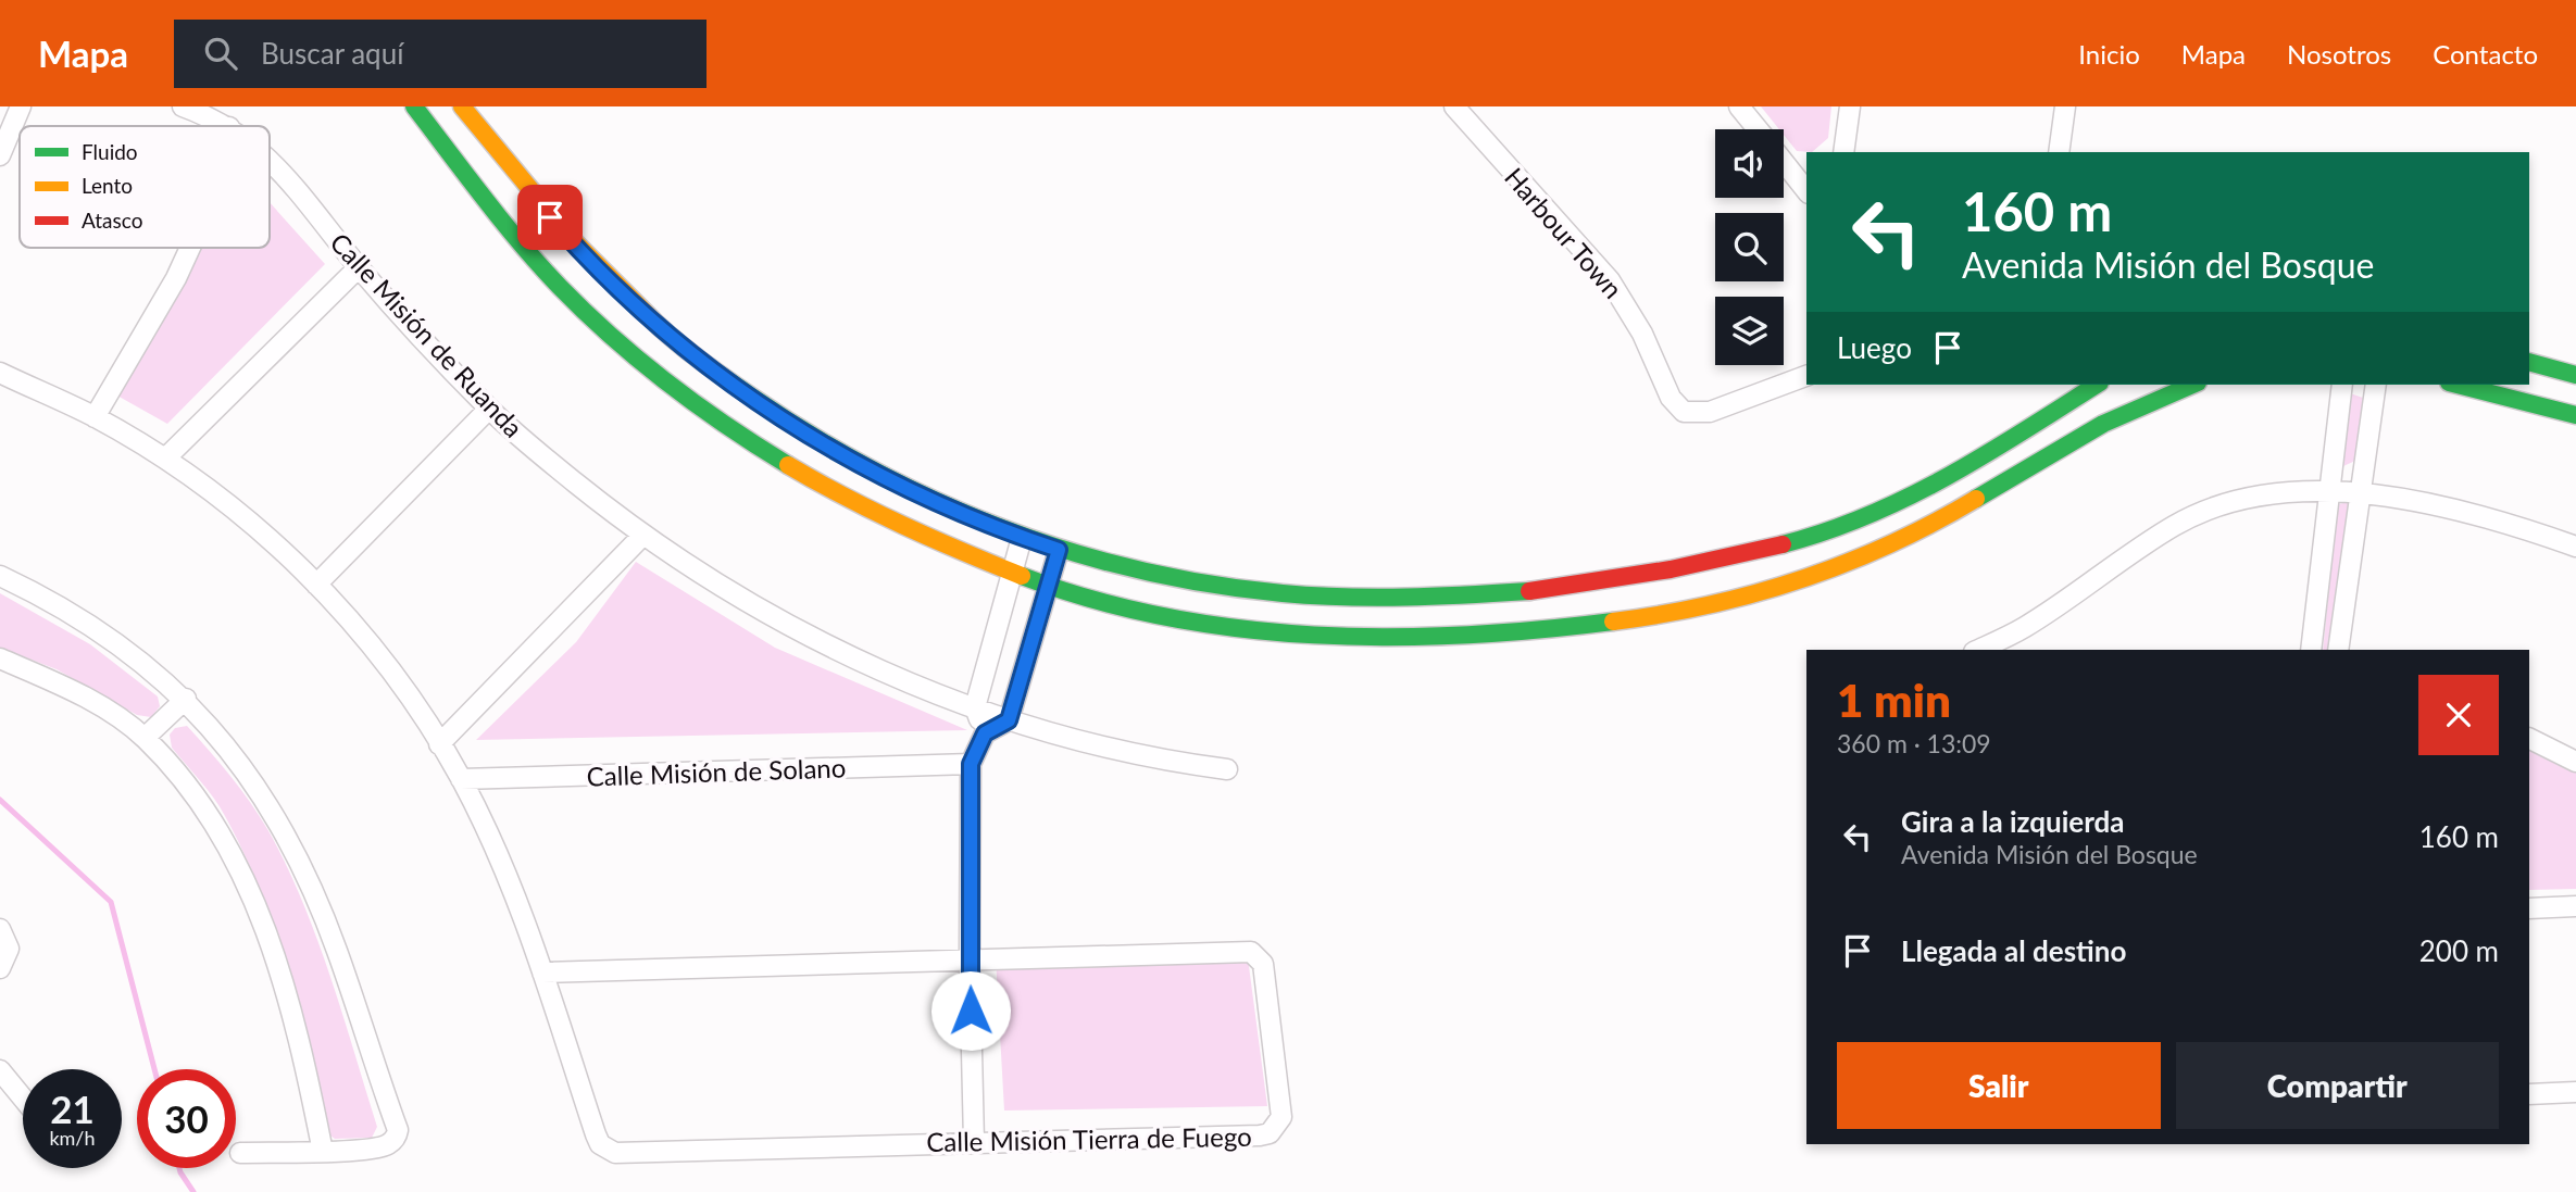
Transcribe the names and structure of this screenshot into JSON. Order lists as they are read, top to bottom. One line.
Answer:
{"streets":{"street":["Harbour Town","Calle Misión de Ruanda","Calle Misión de Solano","Calle Misión Tierra de Fuego"]},"crossings":[["Calle Misión de Solano","Calle Misión Tierra de Fuego"]],"legend":["Fluido","Lento","Atasco"],"page":{"header":"Mapa","search":"Buscar aquí","nav":["Inicio","Mapa","Nosotros","Contacto"],"turn":["160 m","Avenida Misión del Bosque"],"then":"Luego","heading":["1 min","360 m · 13:09"],"list":[{"name":"Gira a la izquierda","note":"Avenida Misión del Bosque","value":"160 m"},{"name":"Llegada al destino","value":"200 m"}],"buttons":["Salir","Compartir"],"speed":"21 km/h","limit":"30"}}
